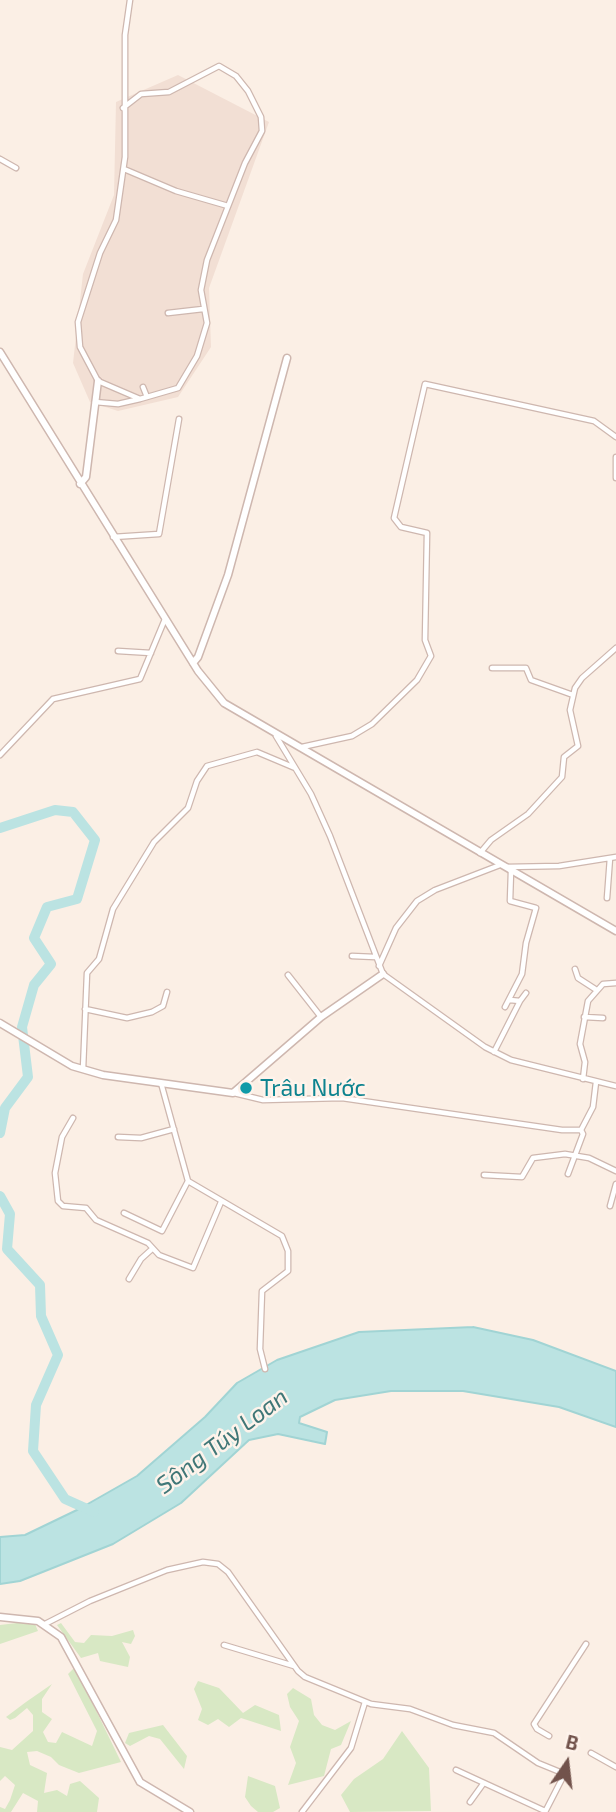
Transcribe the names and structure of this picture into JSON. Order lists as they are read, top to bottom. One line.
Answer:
{"water":["Sông Túy Loan"],"places":["Trâu Nước"],"north":"top"}
